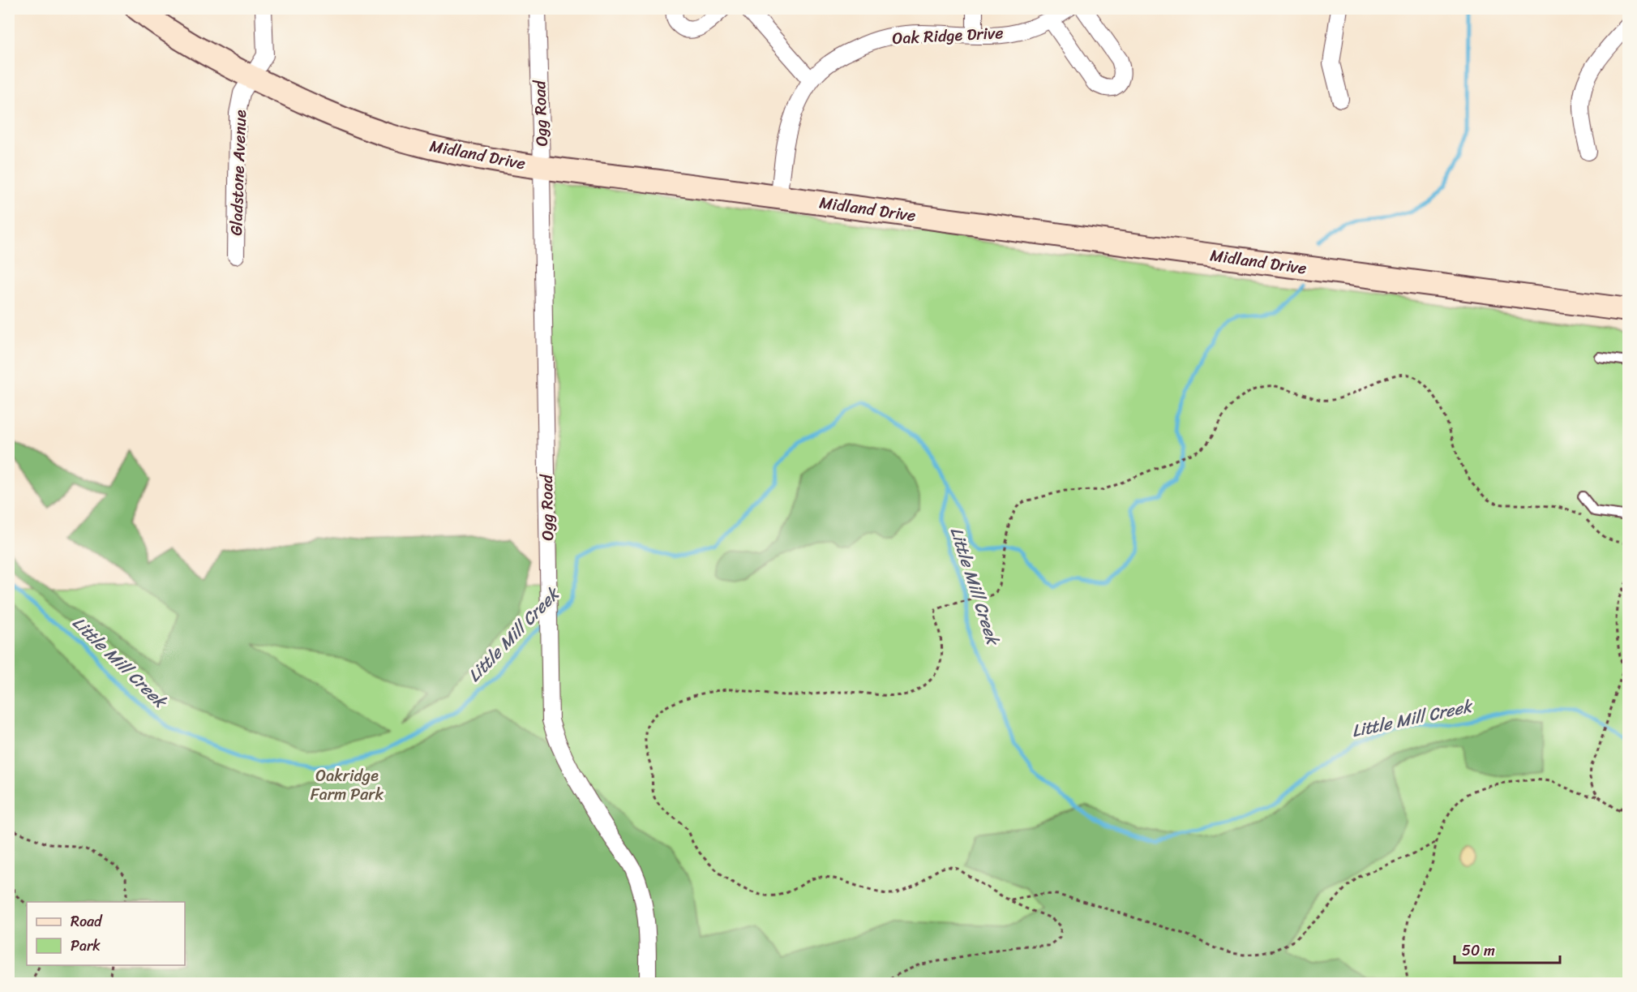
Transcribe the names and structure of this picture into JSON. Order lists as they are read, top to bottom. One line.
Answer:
{"streets":{"main road":["Midland Drive"],"street":["Oak Ridge Drive","Ogg Road","Gladstone Avenue"]},"crossings":[["Oak Ridge Drive","Midland Drive"],["Ogg Road","Midland Drive"],["Midland Drive","Gladstone Avenue"]],"water":["Little Mill Creek"],"parks":["Oakridge Farm Park"],"legend":["Road","Park"],"scale_bar":"50 m"}
